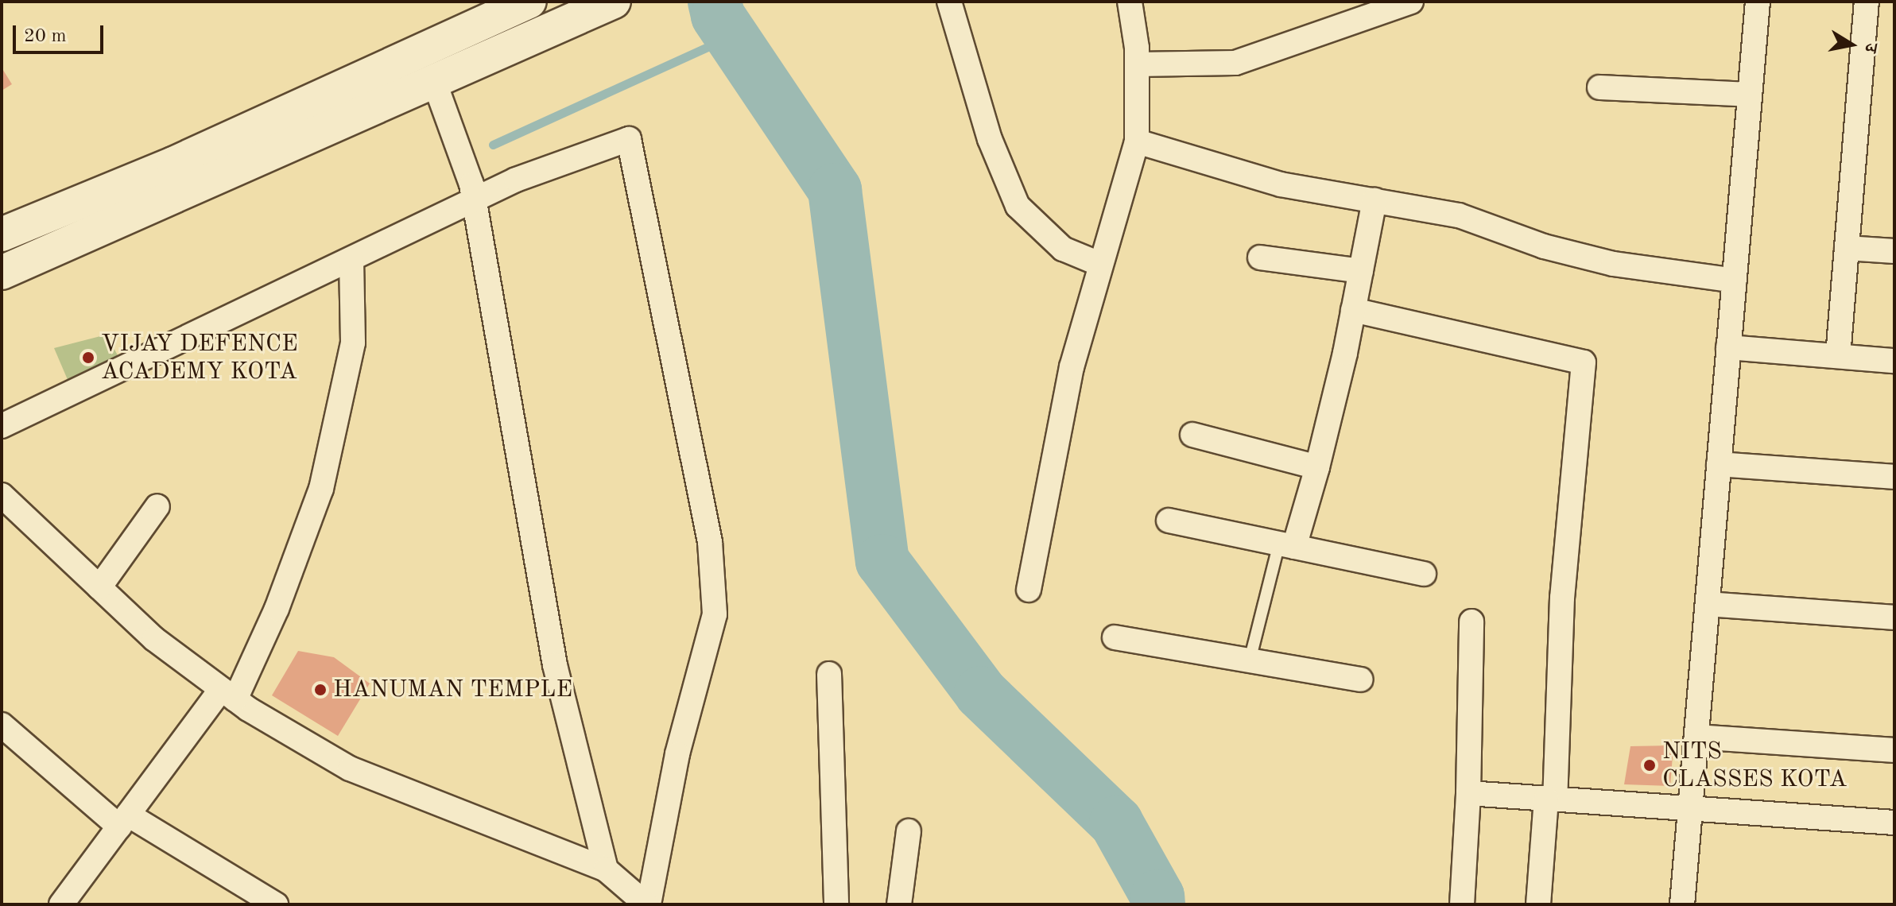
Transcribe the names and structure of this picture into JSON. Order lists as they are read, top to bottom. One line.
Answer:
{"places":["VIJAY DEFENCE ACADEMY KOTA","HANUMAN TEMPLE","NITS CLASSES KOTA"],"scale_bar":"20 m","north":"right"}
